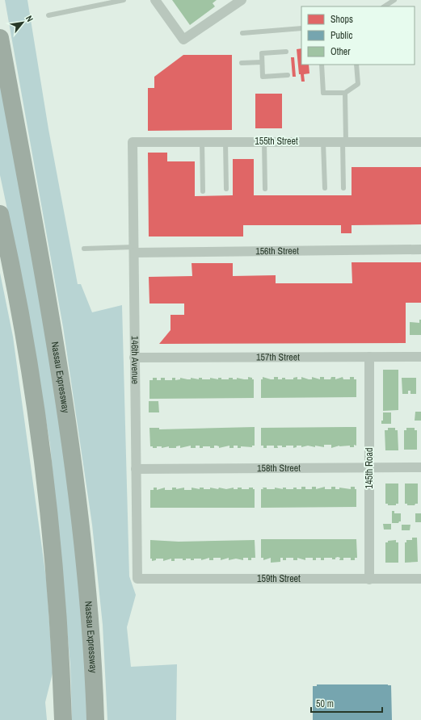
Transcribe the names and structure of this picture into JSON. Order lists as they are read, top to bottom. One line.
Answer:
{"streets":{"highway":["Nassau Expressway"],"street":["155th Street","156th Street","157th Street","146th Avenue","158th Street","145th Road","159th Street"]},"crossings":[["155th Street","146th Avenue"],["156th Street","146th Avenue"],["157th Street","146th Avenue"],["157th Street","145th Road"],["146th Avenue","158th Street"],["146th Avenue","159th Street"],["158th Street","145th Road"],["145th Road","159th Street"]],"legend":["Shops","Public","Other"],"scale_bar":"50 m","north":"top right"}
